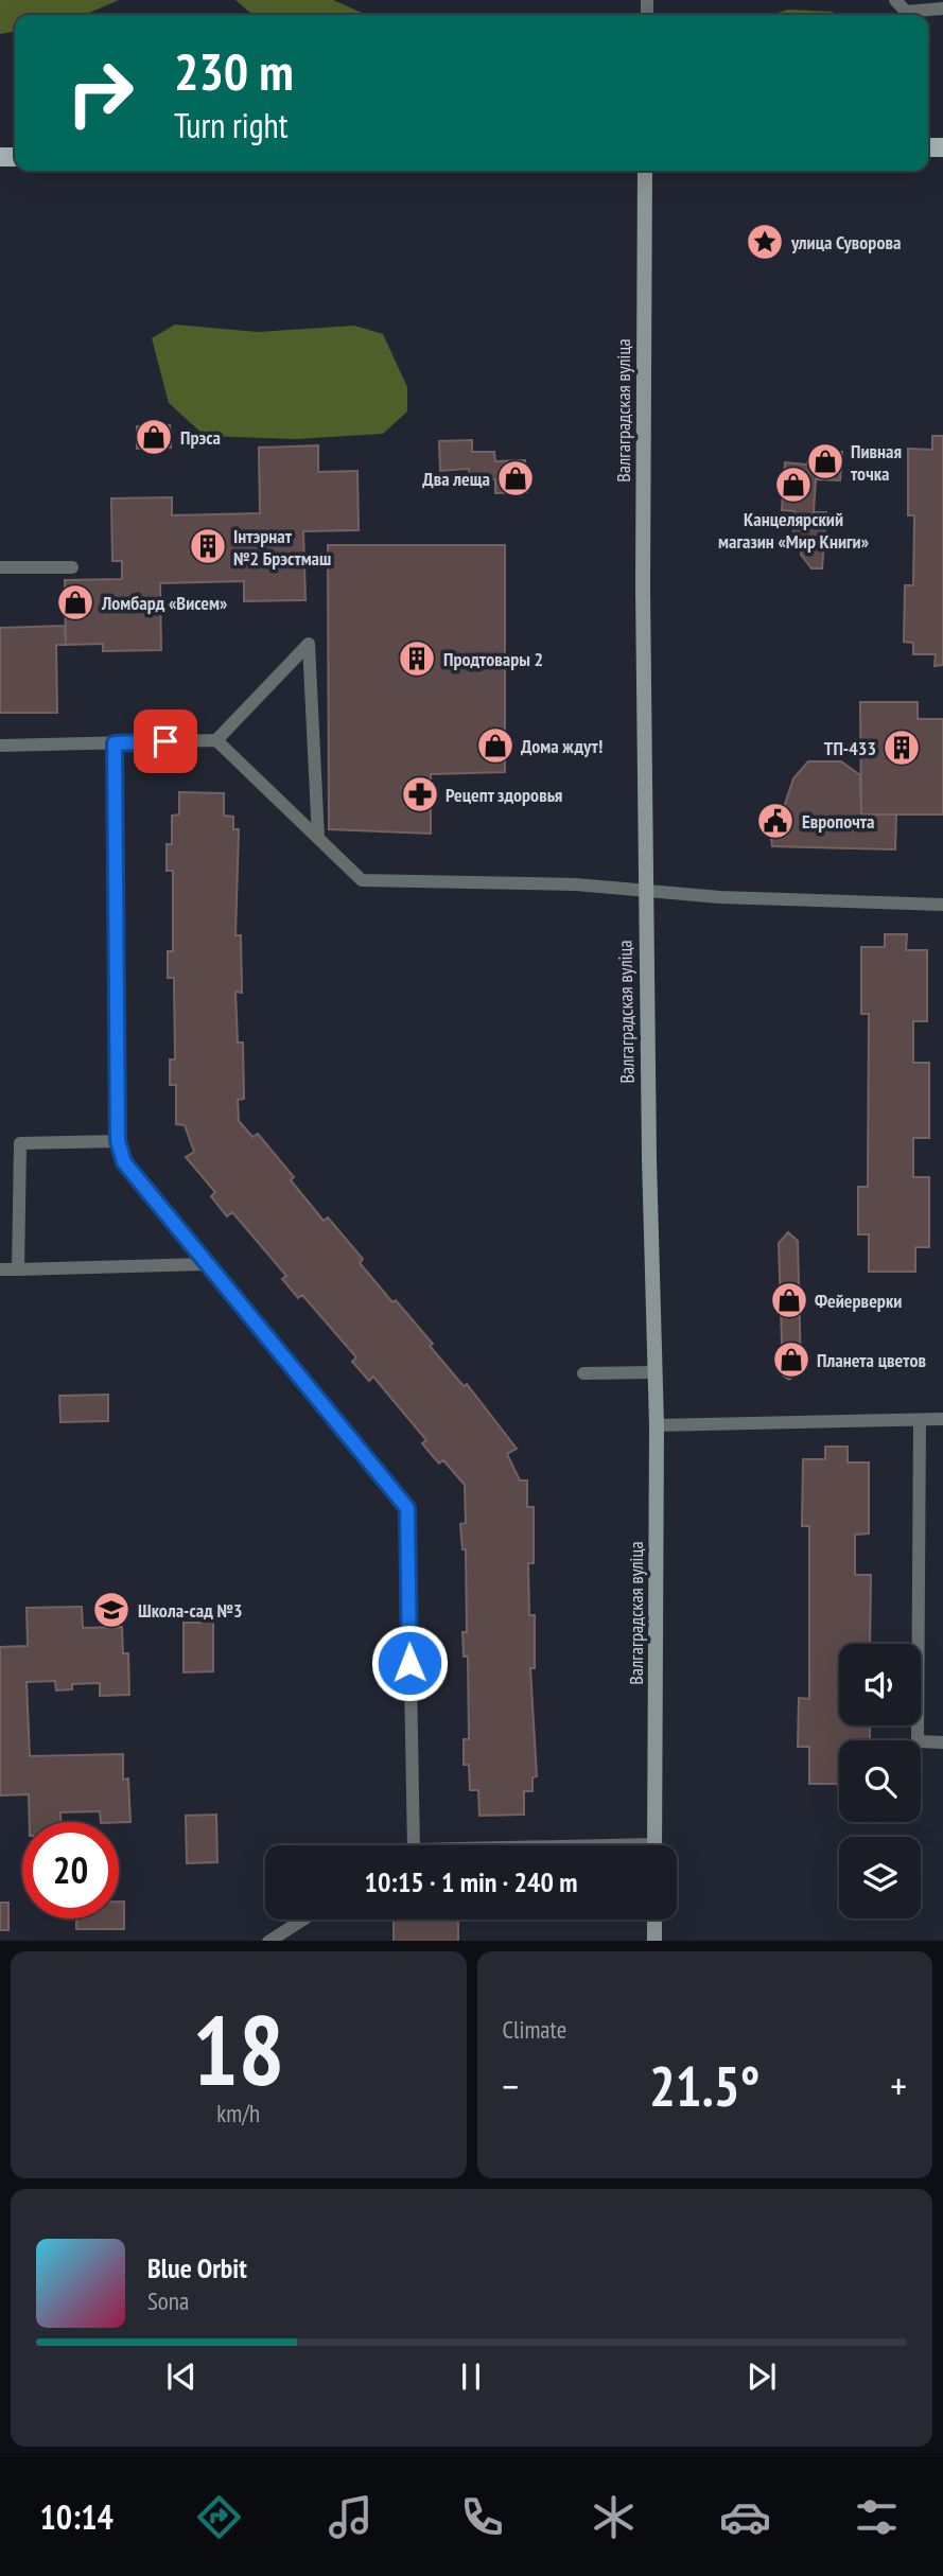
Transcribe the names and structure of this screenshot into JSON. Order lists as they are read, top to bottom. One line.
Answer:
{"streets":{"main road":["Валгаградская вуліца"]},"places":{"place":["улица Суворова"],"shop":["Прэса","Пивная точка","Два леща","Канцелярский магазин «Мир Книги»","Ломбард «Висем»","Дома ждут!","Фейерверки","Планета цветов"],"building":["Інтэрнат №2 Брэстмаш","Продтовары 2","ТП-433"],"pharmacy":["Рецепт здоровья"],"public building":["Европочта"],"school or university":["Школа-сад №3"]},"page":{"turn":["230 m","Turn right"],"limit":"20","trip":"10:15 · 1 min · 240 m","tile":[["18","km/h"],"Climate"],"heat":["−","21.5°","+"],"song":["Blue Orbit","Sona"],"tabs":"10:14"}}
